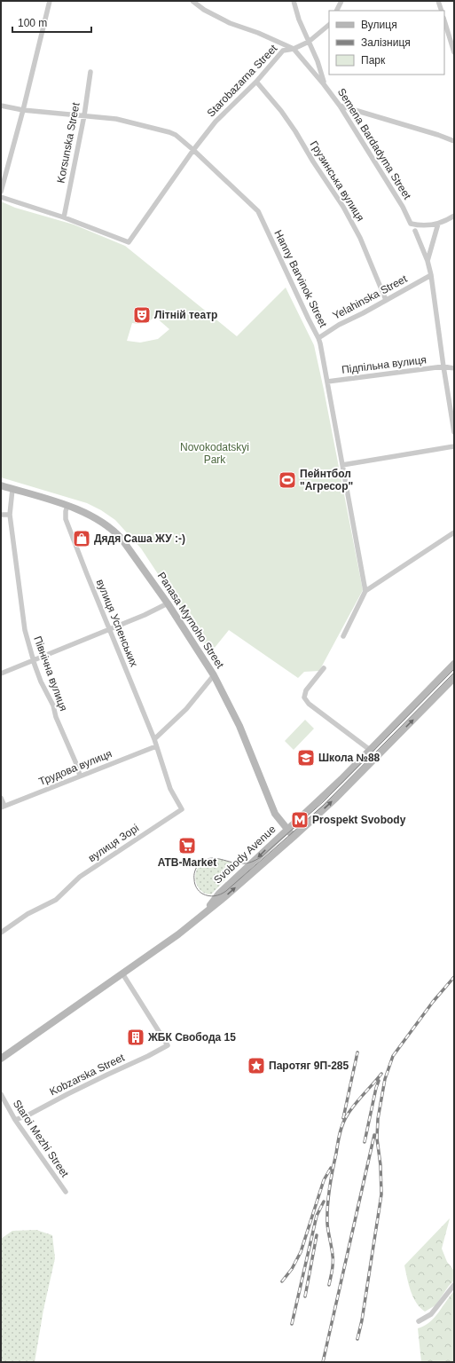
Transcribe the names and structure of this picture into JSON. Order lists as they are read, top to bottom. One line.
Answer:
{"streets":{"main road":["Panasa Myrnoho Street","Svobody Avenue"],"street":["Starobazarna Street","Korsunska Street","Semena Bardadyma Street","Грузинська вулиця","Hanny Barvinok Street","Yelahinska Street","Підпільна вулиця","вулиця Успенських","Північна вулиця","Трудова вулиця","вулиця Зорі","Kobzarska Street","Staroi Mezhi Street"]},"crossings":[["Starobazarna Street","Korsunska Street"],["Starobazarna Street","Semena Bardadyma Street"],["Starobazarna Street","Грузинська вулиця"],["Starobazarna Street","Hanny Barvinok Street"],["Korsunska Street","Hanny Barvinok Street"],["Грузинська вулиця","Yelahinska Street"],["Hanny Barvinok Street","Yelahinska Street"],["Hanny Barvinok Street","Підпільна вулиця"],["Panasa Myrnoho Street","вулиця Успенських"],["Panasa Myrnoho Street","Північна вулиця"],["Panasa Myrnoho Street","Svobody Avenue"],["вулиця Успенських","Трудова вулиця"],["вулиця Успенських","вулиця Зорі"],["Північна вулиця","Трудова вулиця"],["Трудова вулиця","вулиця Зорі"],["Svobody Avenue","Kobzarska Street"],["Kobzarska Street","Staroi Mezhi Street"]],"parks":["Novokodatskyi Park"],"places":{"theatre":["Лiтнiй театр"],"sports":["Пейнтбол \"Агресор\""],"shop":["Дядя Саша ЖУ :-)"],"school or university":["Школа №88"],"metro station":["Prospekt Svobody"],"supermarket":["ATB-Market"],"building":["ЖБК Свобода 15"],"place":["Паротяг 9П-285"]},"legend":["Вулиця","Залізниця","Парк"],"scale_bar":"100 m"}
